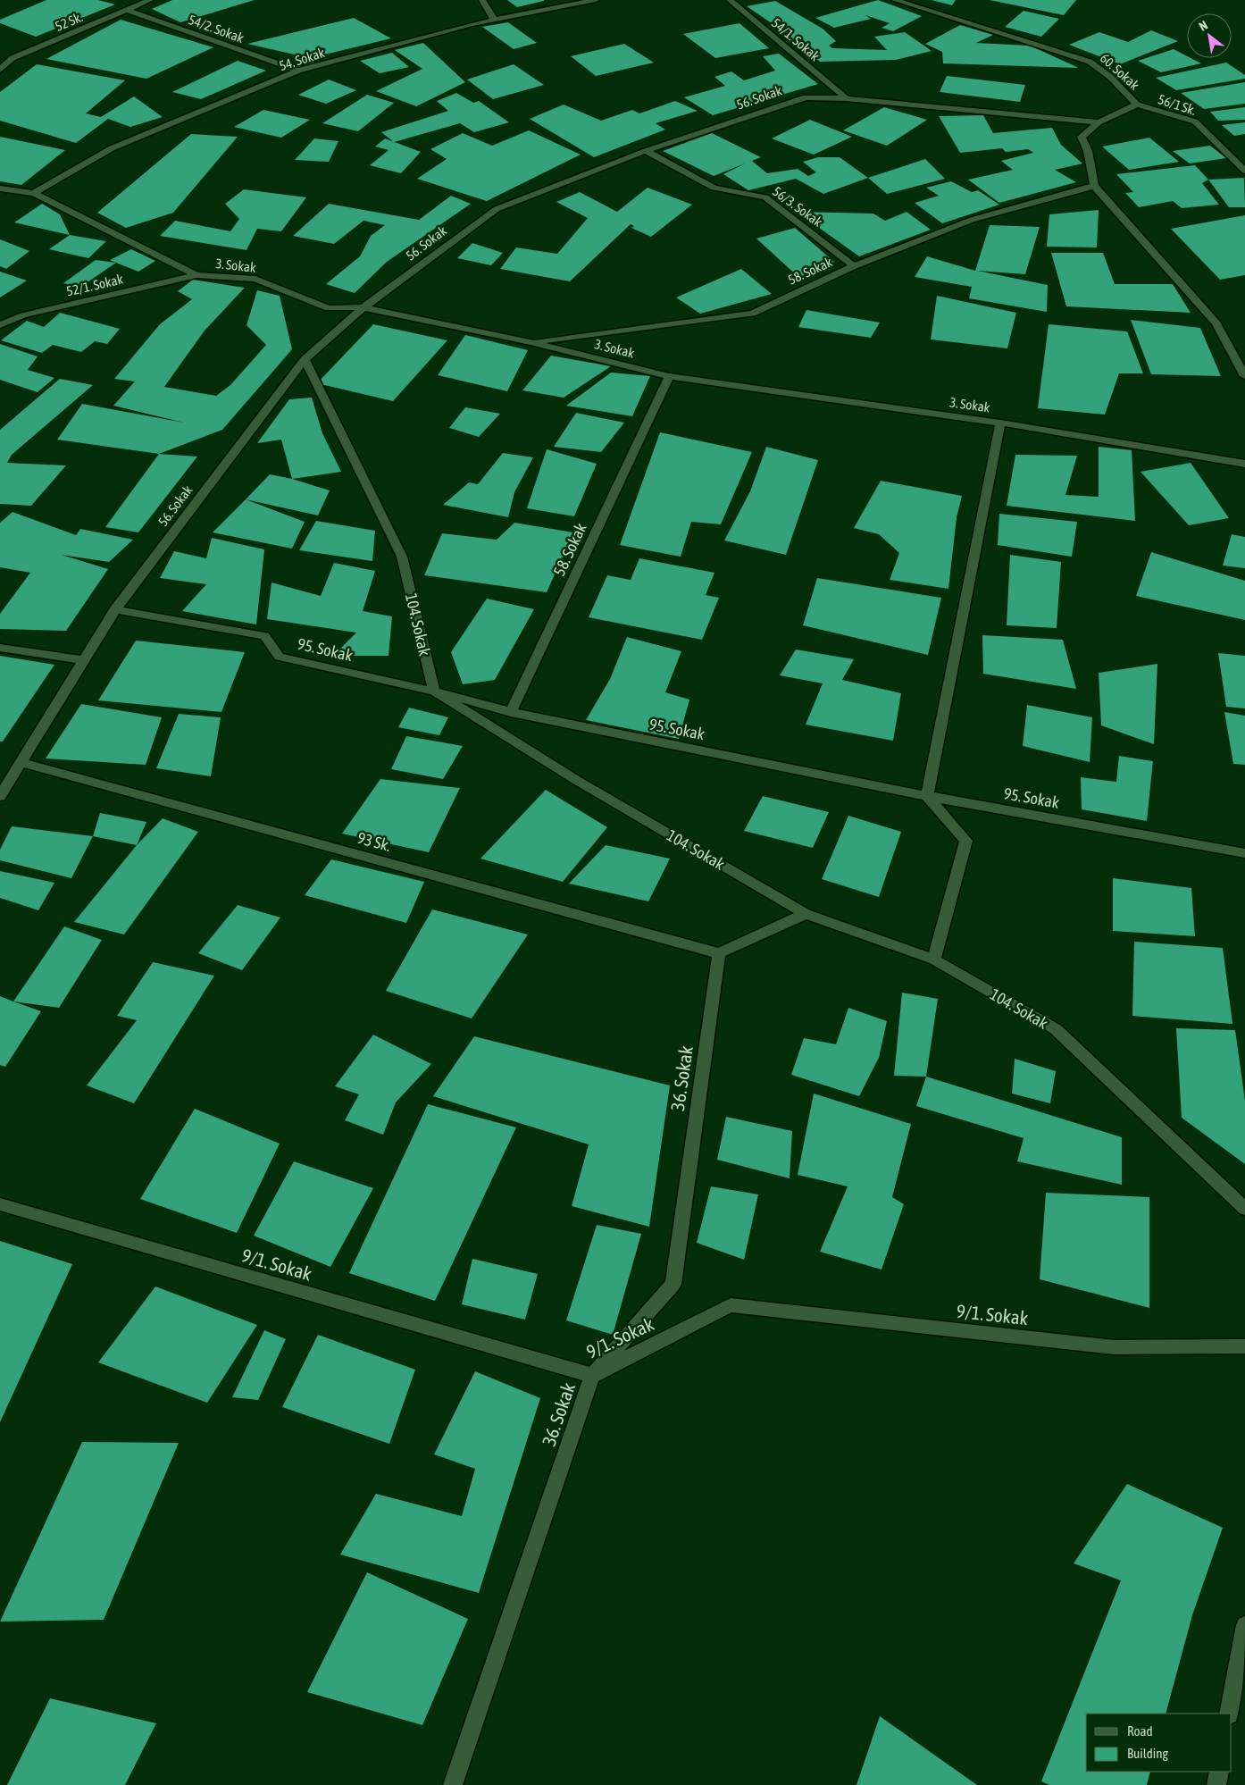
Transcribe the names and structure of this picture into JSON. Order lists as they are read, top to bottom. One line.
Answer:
{"streets":{"street":["52 Sk.","54/2. Sokak","54/1. Sokak","54. Sokak","60. Sokak","56. Sokak","56/1 Sk.","56/3. Sokak","3. Sokak","58. Sokak","52/1. Sokak","104. Sokak","95. Sokak","93 Sk.","36. Sokak","9/1. Sokak"]},"crossings":[["52 Sk.","54/2. Sokak"],["54/2. Sokak","54. Sokak"],["54/1. Sokak","56. Sokak"],["54. Sokak","3. Sokak"],["60. Sokak","56. Sokak"],["60. Sokak","56/1 Sk."],["60. Sokak","58. Sokak"],["56. Sokak","56/3. Sokak"],["56. Sokak","3. Sokak"],["56. Sokak","104. Sokak"],["56. Sokak","95. Sokak"],["56. Sokak","93 Sk."],["56/3. Sokak","58. Sokak"],["3. Sokak","58. Sokak"],["3. Sokak","52/1. Sokak"],["58. Sokak","95. Sokak"],["104. Sokak","95. Sokak"],["93 Sk.","36. Sokak"],["36. Sokak","9/1. Sokak"]],"legend":["Road","Building"],"north":"top left"}
